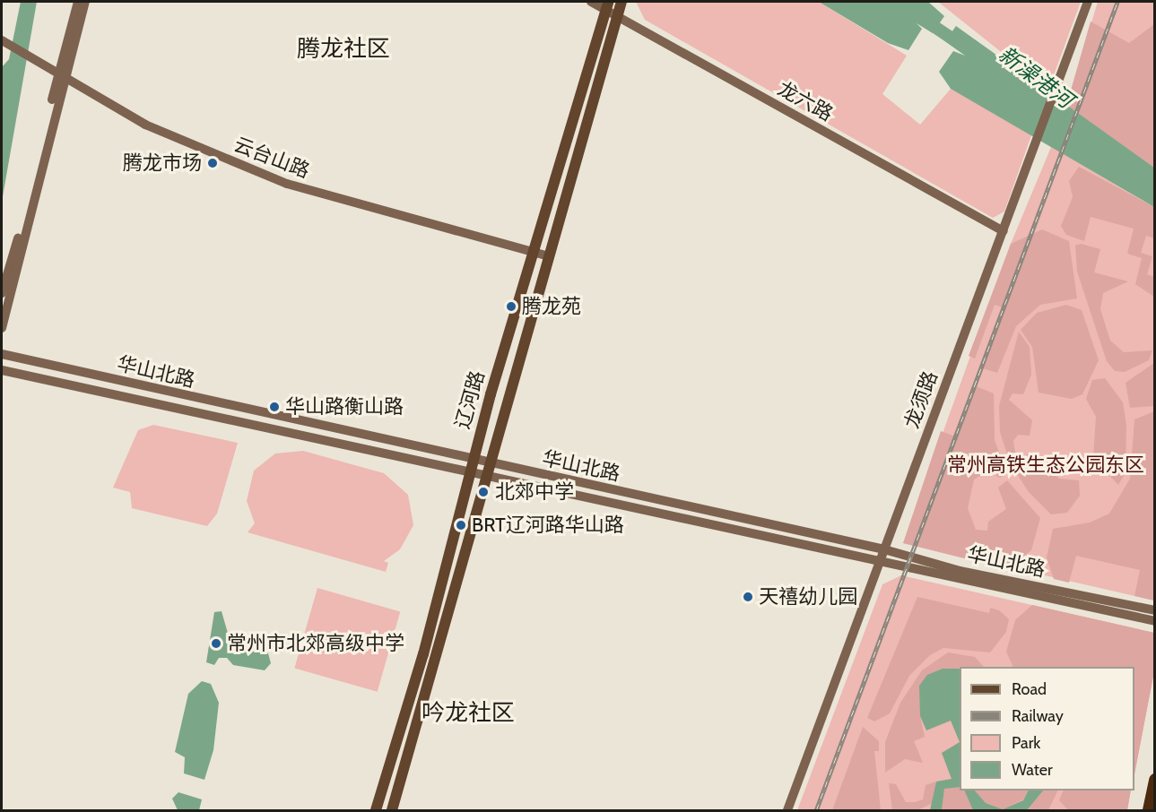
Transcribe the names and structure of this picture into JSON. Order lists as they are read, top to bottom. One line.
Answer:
{"streets":{"main road":["辽河路"],"street":["龙六路","云台山路","华山北路","龙须路"]},"crossings":[["龙六路","辽河路"],["龙六路","龙须路"],["云台山路","辽河路"],["华山北路","辽河路"],["华山北路","龙须路"]],"districts":["腾龙社区","吟龙社区"],"water":["新澡港河"],"parks":["常州高铁生态公园东区"],"places":["腾龙市场","腾龙苑","华山路衡山路","北郊中学","BRT辽河路华山路","天禧幼儿园","常州市北郊高级中学"],"legend":["Road","Railway","Park","Water"]}
